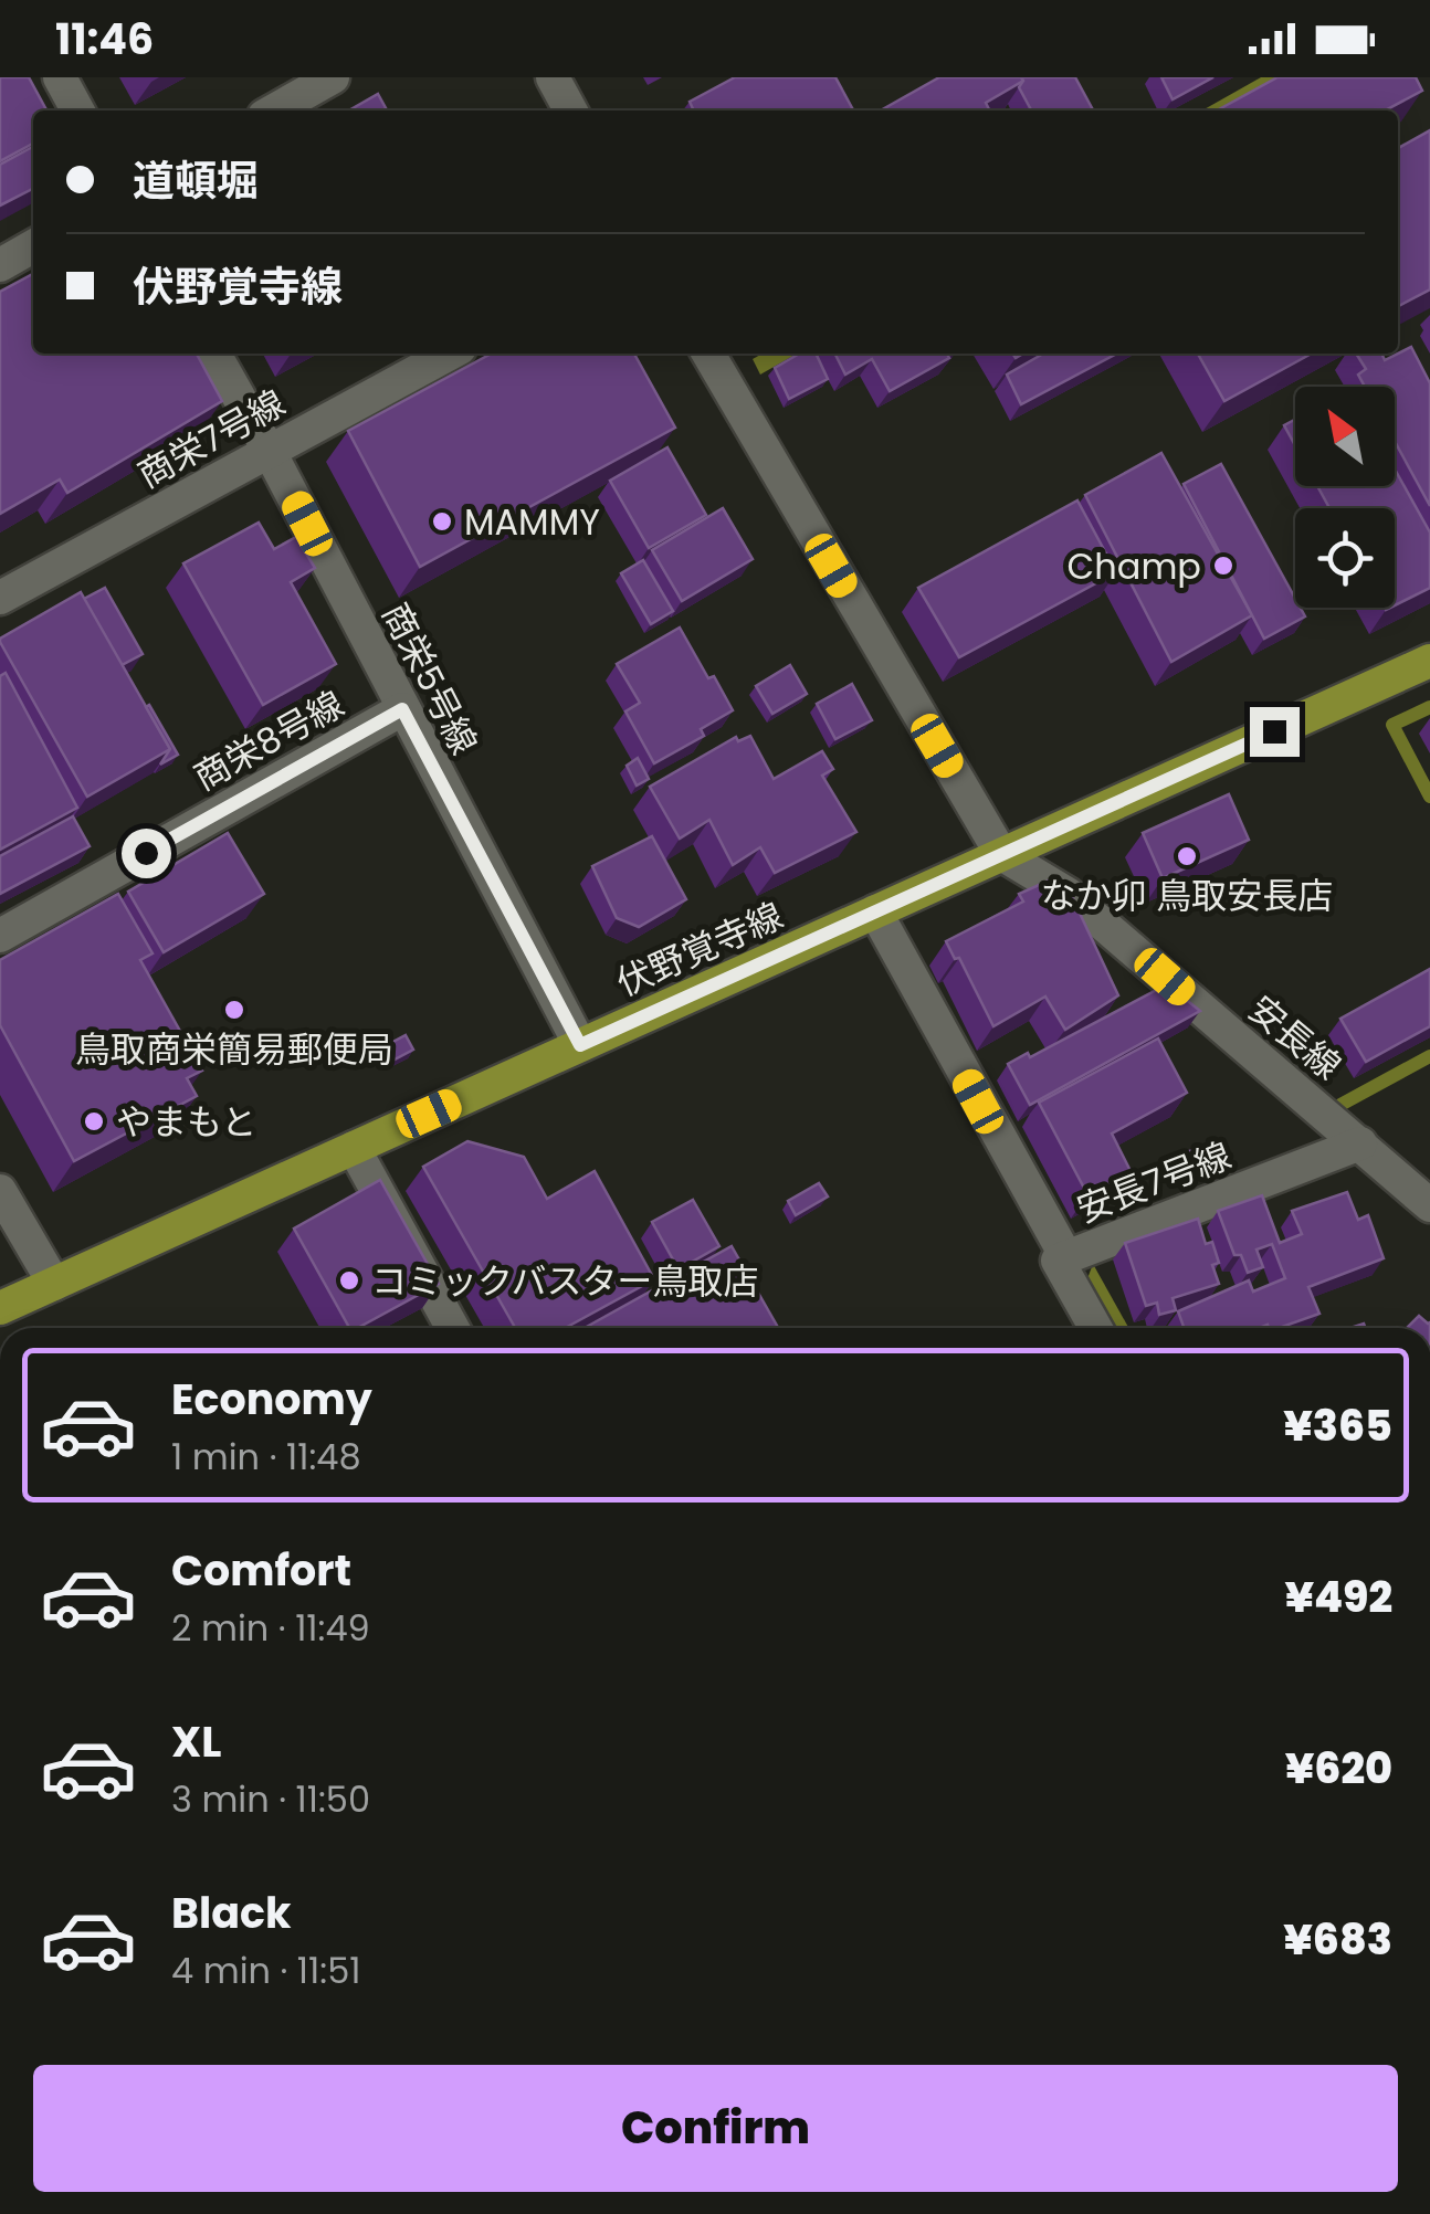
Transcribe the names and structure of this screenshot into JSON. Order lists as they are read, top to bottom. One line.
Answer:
{"streets":{"main road":["伏野覚寺線"],"street":["商栄7号線","商栄5号線","商栄8号線","安長線","安長7号線"]},"crossings":[["商栄7号線","商栄5号線"],["商栄5号線","商栄8号線"],["商栄5号線","伏野覚寺線"],["伏野覚寺線","安長線"],["安長線","安長7号線"]],"places":["MAMMY","Champ","なか卯 鳥取安長店","鳥取商栄簡易郵便局","やまもと","コミックバスター鳥取店"],"north":"top left","page":{"status":"11:46","banner":["道頓堀","伏野覚寺線"],"list":[{"name":"Economy","note":"1 min · 11:48","value":"¥365"},{"name":"Comfort","note":"2 min · 11:49","value":"¥492"},{"name":"XL","note":"3 min · 11:50","value":"¥620"},{"name":"Black","note":"4 min · 11:51","value":"¥683"}],"buttons":"Confirm"}}
